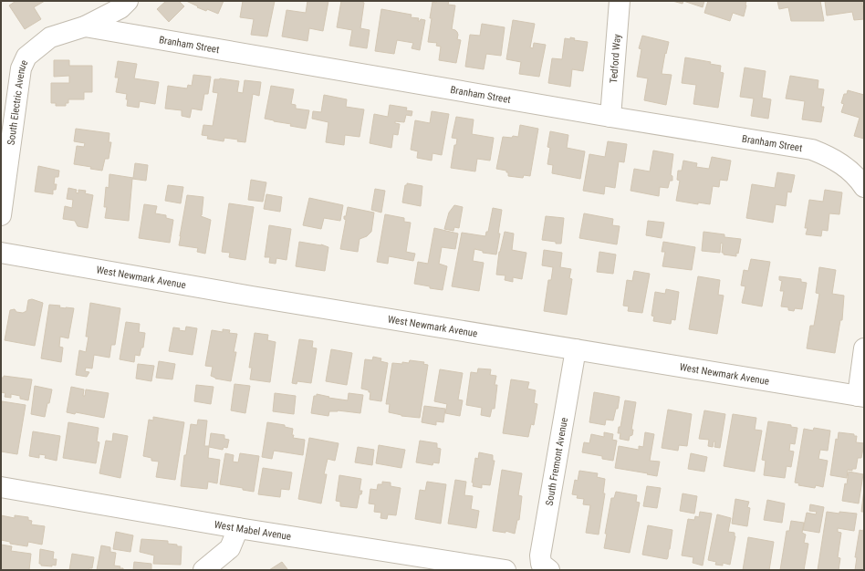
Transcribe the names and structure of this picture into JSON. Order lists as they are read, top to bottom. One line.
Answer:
{"streets":{"street":["Branham Street","Tedford Way","South Electric Avenue","West Newmark Avenue","South Fremont Avenue","West Mabel Avenue"]},"crossings":[["Branham Street","Tedford Way"],["Branham Street","South Electric Avenue"],["West Newmark Avenue","South Fremont Avenue"]]}
